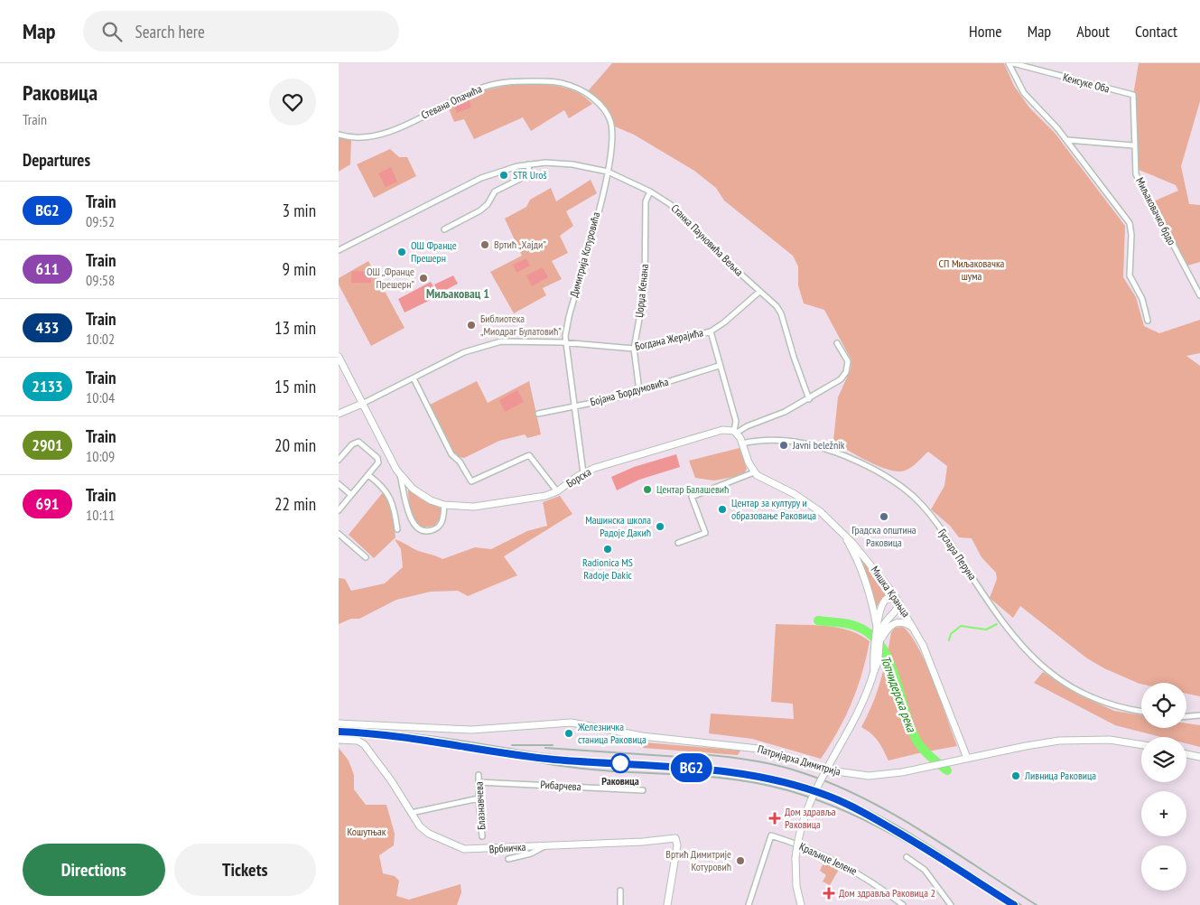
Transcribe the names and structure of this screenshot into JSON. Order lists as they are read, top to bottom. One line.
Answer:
{"streets":{"main road":["Борска","Мишка Крањца","Патријарха Димитрија","Врбничка"],"street":["Кеисуке Оба","Стевана Опачића","Миљаковачко брдо","Станка Пауновића Вељка","Димитрија Котуровића","Џорџа Кенана","Богдана Жерајића","Бојана Ђордумовића","Гуслара Перуна","Рибарчева","Блазнавчева","Краљице Јелене"]},"crossings":[["Кеисуке Оба","Миљаковачко брдо"],["Стевана Опачића","Станка Пауновића Вељка"],["Стевана Опачића","Димитрија Котуровића"],["Станка Пауновића Вељка","Димитрија Котуровића"],["Станка Пауновића Вељка","Џорџа Кенана"],["Станка Пауновића Вељка","Богдана Жерајића"],["Станка Пауновића Вељка","Борска"],["Димитрија Котуровића","Богдана Жерајића"],["Димитрија Котуровића","Бојана Ђордумовића"],["Димитрија Котуровића","Борска"],["Џорџа Кенана","Богдана Жерајића"],["Џорџа Кенана","Бојана Ђордумовића"],["Богдана Жерајића","Борска"],["Мишка Крањца","Патријарха Димитрија"],["Рибарчева","Блазнавчева"]],"districts":["Миљаковац 1"],"water":["Топчидерска река"],"parks":["СП Миљаковачка шума","Кошутњак"],"places":{"other":["STR Uroš","Вртић „Хајди”","ОШ Франце Прешерн","ОШ „Франце Прешерн”","Библиотека „Миодраг Булатовић”","Javni beležnik","Центар Балашевић","Центар за културу и образовање Раковица","Градска општина Раковица","Машинска школа Радоје Дакић","Radionica MS Radoje Dakic","Железничка станица Раковица","Раковица","Ливница Раковица","Вртић Димитрије Котуровић"],"health":["Дом здравља Раковица","Дом здравља Раковица 2"]},"page":{"header":"Map","search":"Search here","nav":["Home","Map","About","Contact"],"heading":[["Раковица","Train"],"Departures"],"on_map":"BG2","list":[{"mark":"BG2","name":"Train","note":"09:52","value":"3 min"},{"mark":"611","name":"Train","note":"09:58","value":"9 min"},{"mark":"433","name":"Train","note":"10:02","value":"13 min"},{"mark":"2133","name":"Train","note":"10:04","value":"15 min"},{"mark":"2901","name":"Train","note":"10:09","value":"20 min"},{"mark":"691","name":"Train","note":"10:11","value":"22 min"}],"map_buttons":["+","−"],"buttons":["Directions","Tickets"]}}
